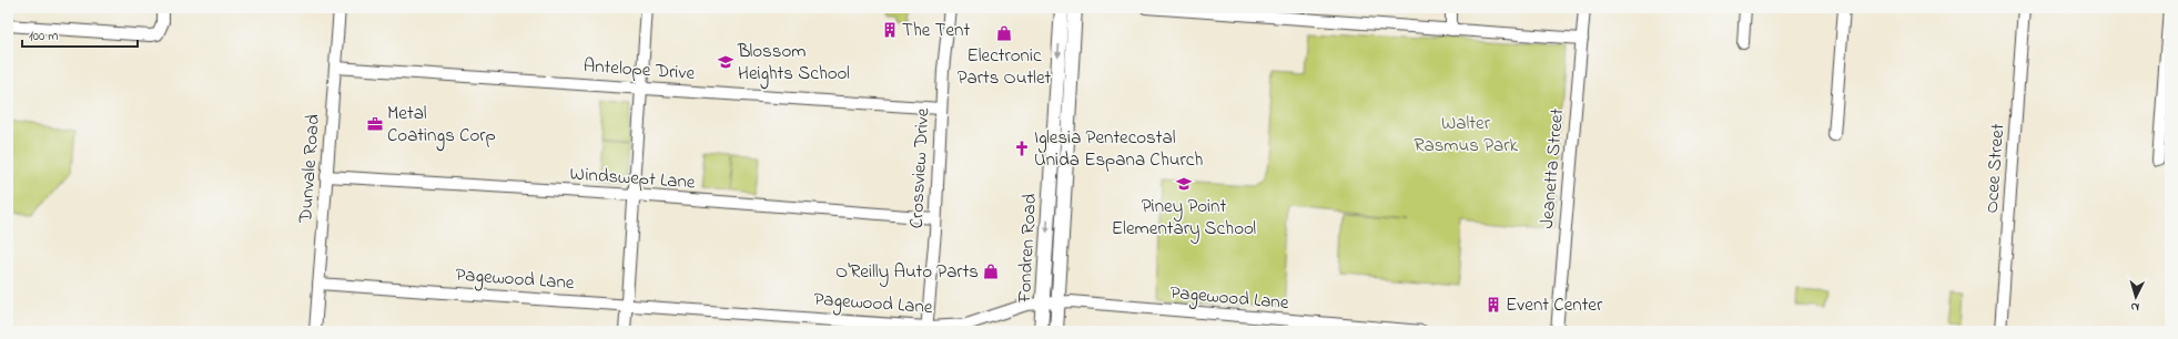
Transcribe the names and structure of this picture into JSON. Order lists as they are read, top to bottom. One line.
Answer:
{"streets":{"main road":["Fondren Road"],"street":["Antelope Drive","Dunvale Road","Crossview Drive","Jeanetta Street","Ocee Street","Windswept Lane","Pagewood Lane"]},"crossings":[["Antelope Drive","Dunvale Road"],["Antelope Drive","Crossview Drive"],["Dunvale Road","Windswept Lane"],["Dunvale Road","Pagewood Lane"],["Crossview Drive","Windswept Lane"],["Crossview Drive","Pagewood Lane"],["Fondren Road","Pagewood Lane"]],"parks":["Walter Rasmus Park"],"places":{"building":["The Tent","Event Center"],"shop":["Electronic Parts Outlet","O'Reilly Auto Parts"],"school or university":["Blossom Heights School","Piney Point Elementary School"],"office":["Metal Coatings Corp"],"church":["Iglesia Pentecostal Unida Espana Church"]},"scale_bar":"100 m","north":"bottom"}
